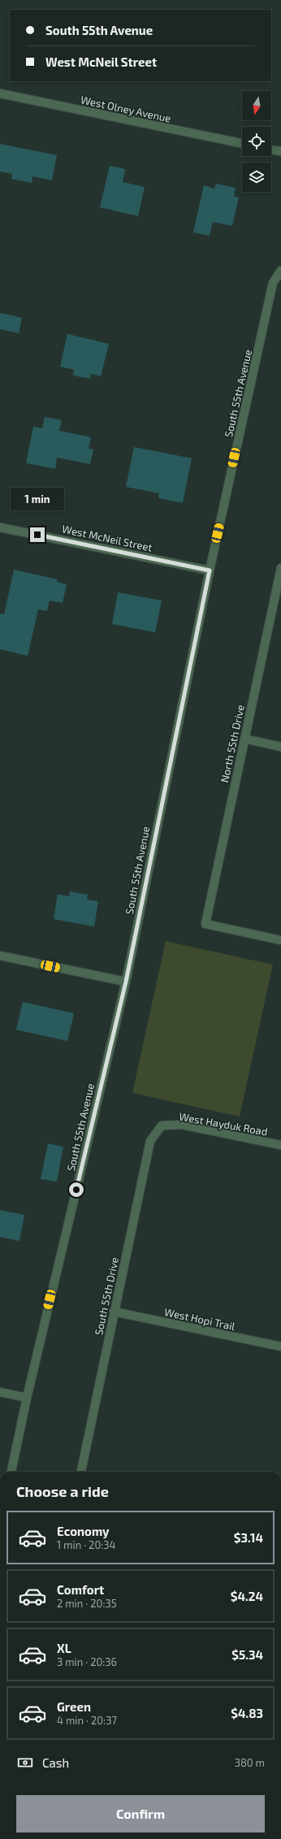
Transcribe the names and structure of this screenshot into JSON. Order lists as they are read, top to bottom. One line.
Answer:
{"streets":{"street":["West Olney Avenue","South 55th Avenue","West McNeil Street","North 55th Drive","West Hayduk Road","South 55th Drive","West Hopi Trail"]},"crossings":[["South 55th Avenue","West McNeil Street"],["West Hayduk Road","South 55th Drive"],["South 55th Drive","West Hopi Trail"]],"north":"bottom","page":{"banner":["South 55th Avenue","West McNeil Street"],"bubble":"1 min","heading":"Choose a ride","list":[{"name":"Economy","note":"1 min · 20:34","value":"$3.14"},{"name":"Comfort","note":"2 min · 20:35","value":"$4.24"},{"name":"XL","note":"3 min · 20:36","value":"$5.34"},{"name":"Green","note":"4 min · 20:37","value":"$4.83"}],"pay":["Cash","380 m"],"buttons":"Confirm"}}
